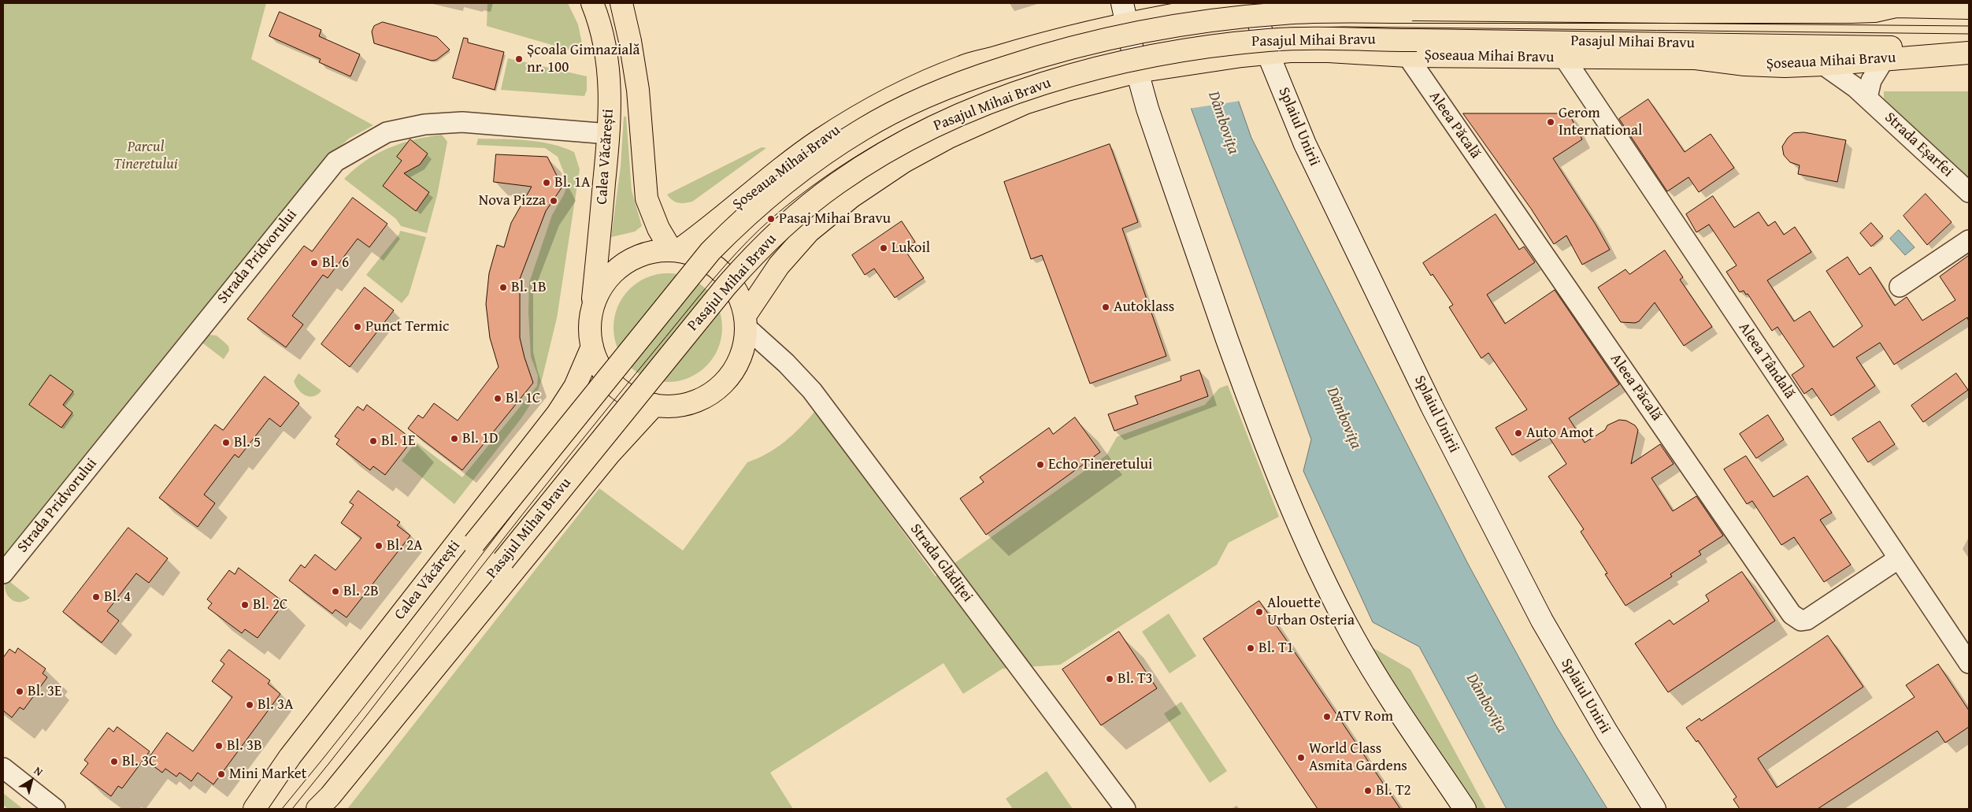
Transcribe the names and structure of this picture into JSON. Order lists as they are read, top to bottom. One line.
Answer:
{"streets":{"main road":["Pasajul Mihai Bravu","Șoseaua Mihai Bravu","Splaiul Unirii","Calea Văcărești"],"street":["Aleea Păcală","Strada Eșarfei","Strada Pridvorului","Aleea Tândală","Strada Glădiței"]},"crossings":[["Pasajul Mihai Bravu","Șoseaua Mihai Bravu"],["Șoseaua Mihai Bravu","Aleea Păcală"],["Șoseaua Mihai Bravu","Splaiul Unirii"],["Șoseaua Mihai Bravu","Strada Eșarfei"],["Șoseaua Mihai Bravu","Calea Văcărești"],["Șoseaua Mihai Bravu","Aleea Tândală"],["Aleea Păcală","Aleea Tândală"],["Calea Văcărești","Strada Pridvorului"]],"water":["Dâmbovița"],"parks":["Parcul Tineretului"],"places":["Școala Gimnazială nr. 100","Gerom International","Bl. 1A","Nova Pizza","Pasaj Mihai Bravu","Lukoil","Bl. 6","Bl. 1B","Autoklass","Punct Termic","Bl. 1C","Auto Amot","Bl. 1D","Bl. 1E","Bl. 5","Echo Tineretului","Bl. 2A","Bl. 2B","Bl. 4","Bl. 2C","Alouette Urban Osteria","Bl. T1","Bl. T3","Bl. 3E","Bl. 3A","ATV Rom","Bl. 3B","World Class Asmita Gardens","Bl. 3C","Mini Market","Bl. T2"],"north":"top right"}
